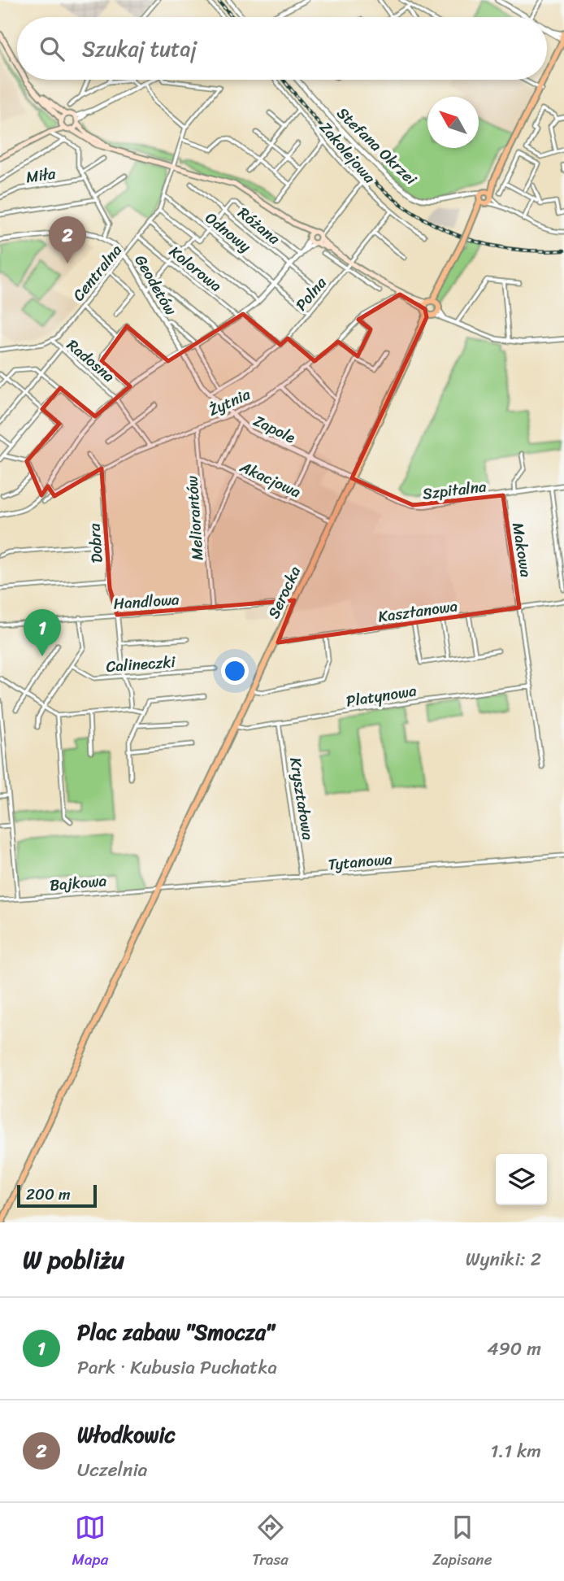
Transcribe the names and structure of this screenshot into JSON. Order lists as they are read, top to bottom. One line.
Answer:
{"streets":{"main road":["Serocka"],"street":["Stefana Okrzei","Zakolejowa","Miła","Różana","Odnowy","Kolorowa","Centralna","Geodetów","Polna","Radosna","Żytnia","Zapole","Akacjowa","Szpitalna","Meliorantów","Dobra","Makowa","Handlowa","Kasztanowa","Calineczki","Platynowa","Kryształowa","Tytanowa","Bajkowa"]},"crossings":[["Stefana Okrzei","Serocka"],["Zakolejowa","Polna"],["Miła","Geodetów"],["Różana","Odnowy"],["Różana","Kolorowa"],["Różana","Geodetów"],["Odnowy","Centralna"],["Odnowy","Polna"],["Kolorowa","Centralna"],["Centralna","Geodetów"],["Centralna","Radosna"],["Geodetów","Zapole"],["Polna","Zapole"],["Radosna","Żytnia"],["Żytnia","Zapole"],["Żytnia","Meliorantów"],["Żytnia","Dobra"],["Zapole","Szpitalna"],["Zapole","Serocka"],["Akacjowa","Meliorantów"],["Akacjowa","Serocka"],["Szpitalna","Makowa"],["Szpitalna","Serocka"],["Meliorantów","Handlowa"],["Dobra","Handlowa"],["Dobra","Calineczki"],["Makowa","Kasztanowa"],["Makowa","Platynowa"],["Serocka","Handlowa"],["Serocka","Kasztanowa"],["Serocka","Platynowa"],["Serocka","Tytanowa"],["Serocka","Bajkowa"],["Platynowa","Kryształowa"],["Kryształowa","Tytanowa"],["Tytanowa","Bajkowa"]],"scale_bar":"200 m","north":"top left","page":{"search":"Szukaj tutaj","pins":["2","1"],"scale":"200 m","heading":["W pobliżu","Wyniki: 2"],"list":[{"mark":"1","name":"Plac zabaw \"Smocza\"","note":"Park · Kubusia Puchatka","value":"490 m"},{"mark":"2","name":"Włodkowic","note":"Uczelnia","value":"1.1 km"}],"nav":["Mapa","Trasa","Zapisane"]}}
